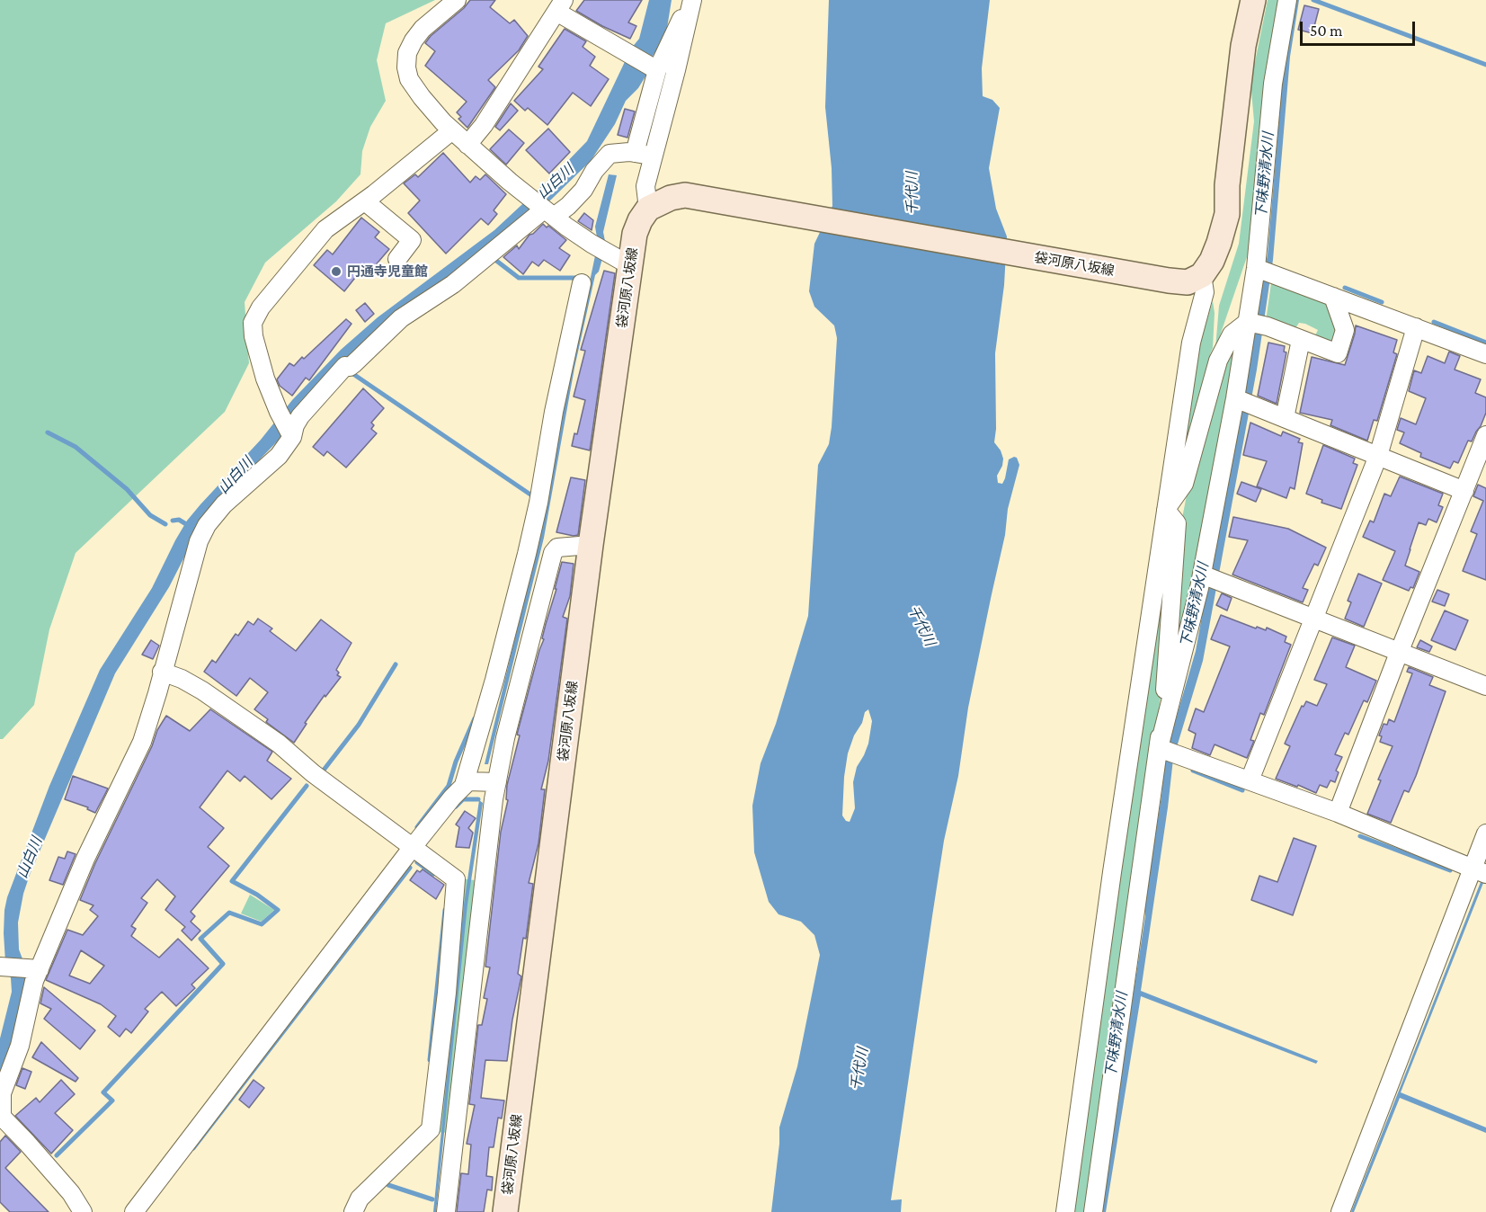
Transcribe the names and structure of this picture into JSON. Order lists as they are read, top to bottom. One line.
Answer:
{"streets":{"main road":["袋河原八坂線"]},"water":["下味野清水川","山白川","千代川"],"places":["円通寺児童館"],"scale_bar":"50 m"}
